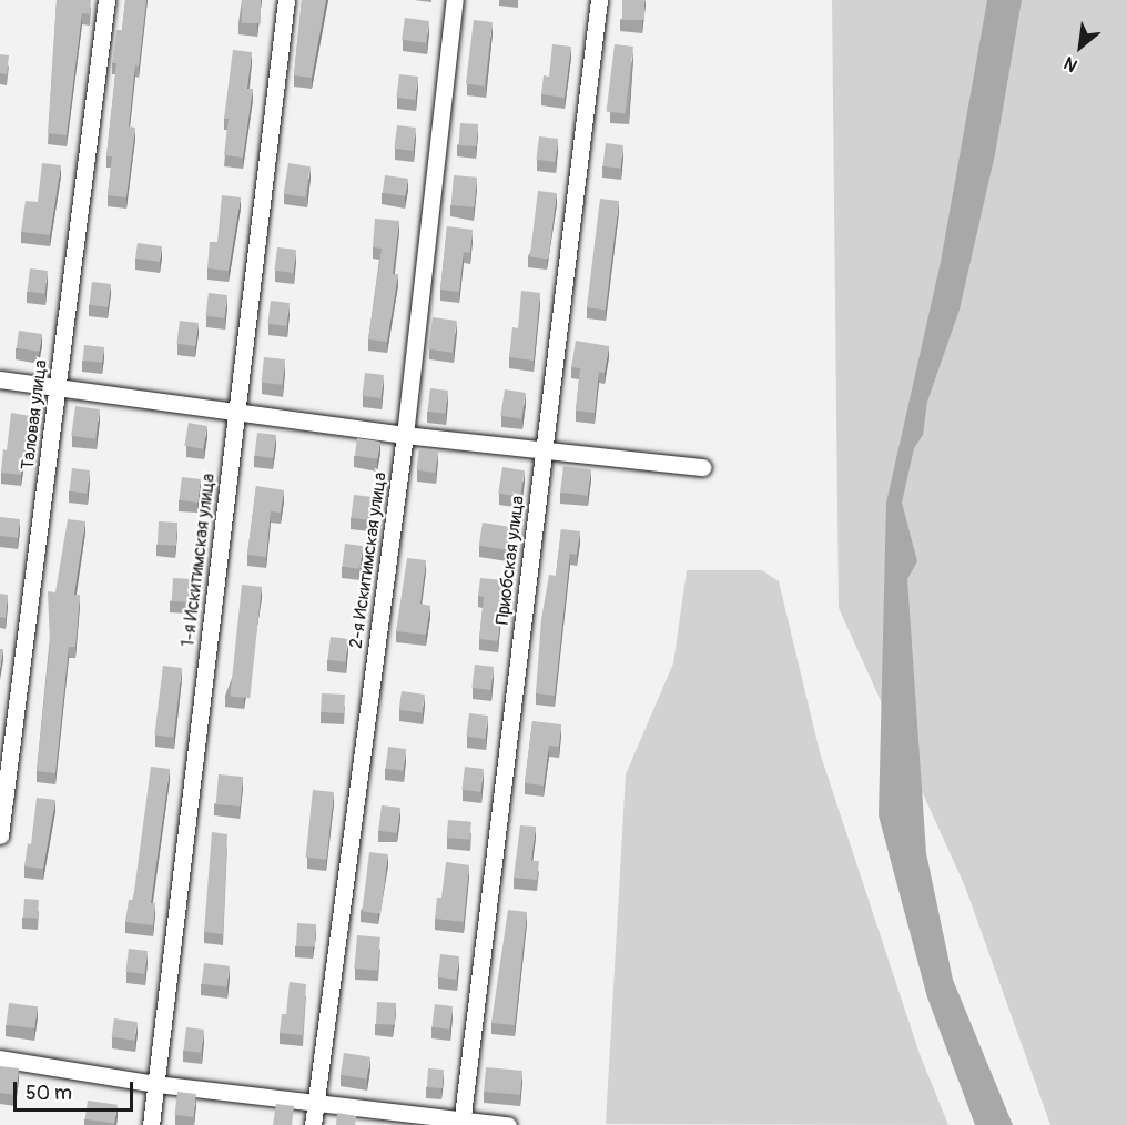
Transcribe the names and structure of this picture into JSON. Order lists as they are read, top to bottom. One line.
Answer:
{"streets":{"street":["Таловая улица","1-я Искитимская улица","2-я Искитимская улица","Приобская улица"]},"scale_bar":"50 m","north":"bottom left"}
